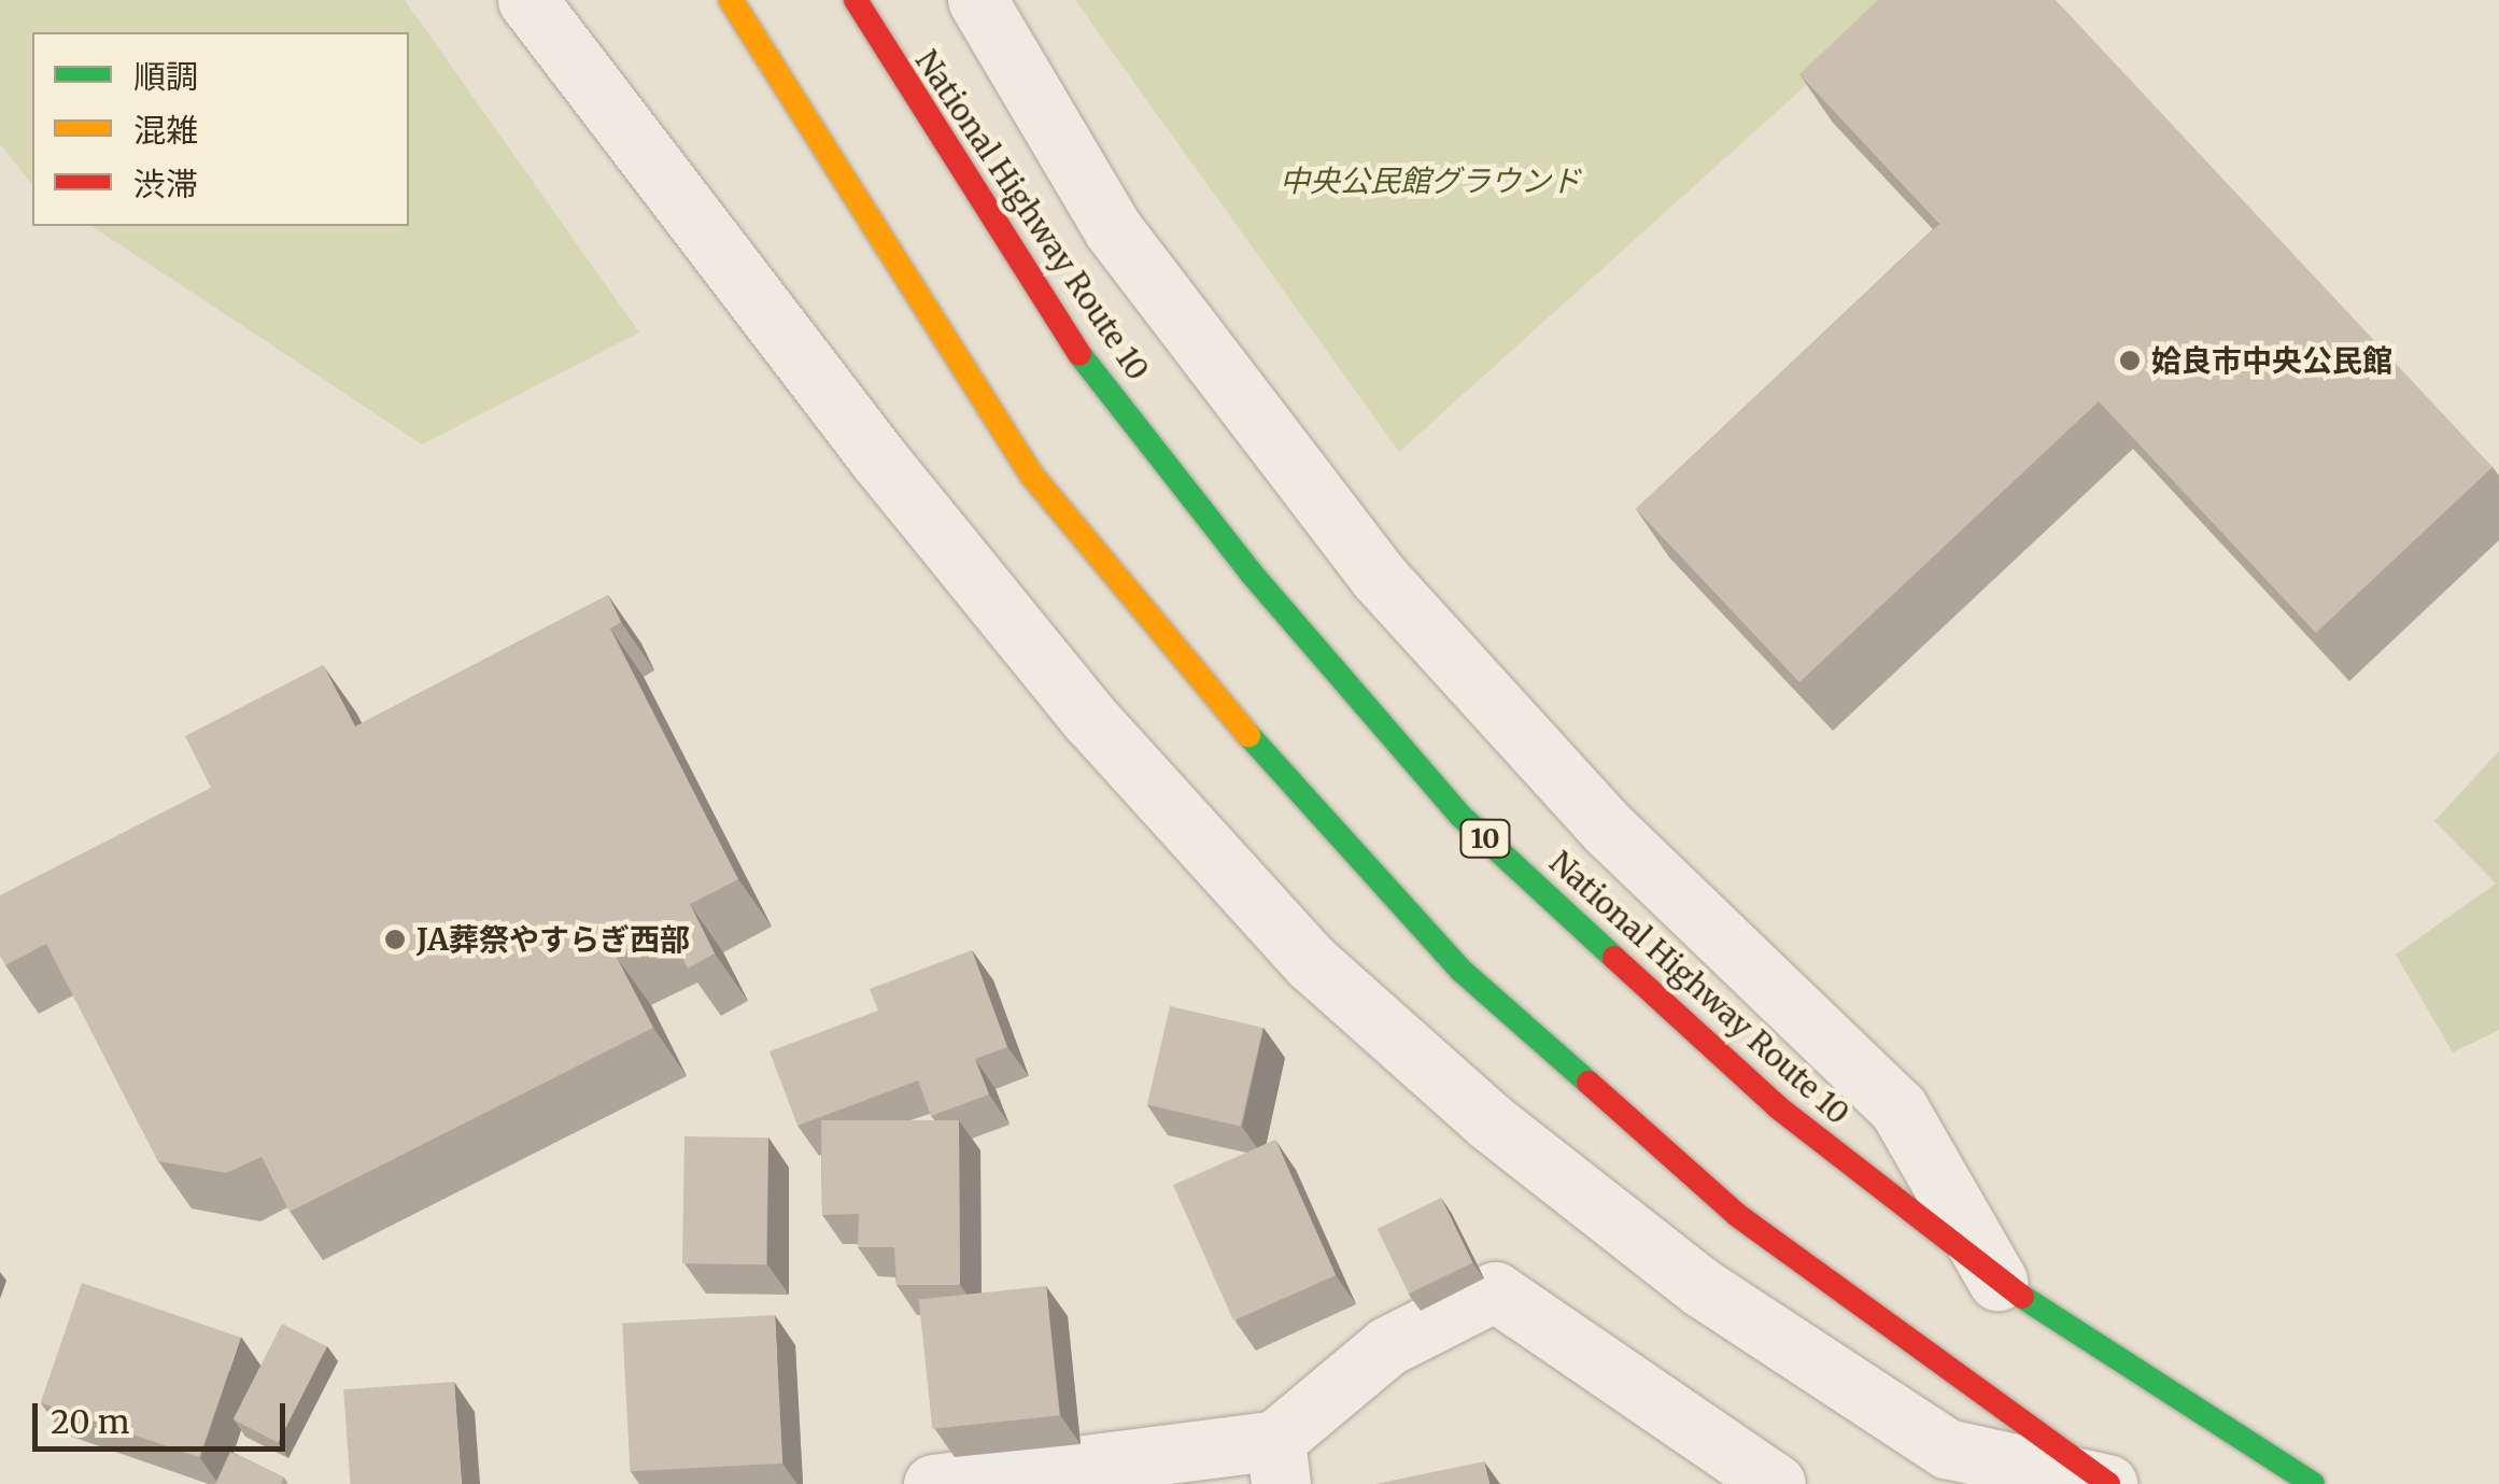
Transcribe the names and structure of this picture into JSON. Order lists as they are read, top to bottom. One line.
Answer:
{"streets":{"highway":["National Highway Route 10","10"]},"parks":["中央公民館グラウンド"],"places":["姶良市中央公民館","JA葬祭やすらぎ西部"],"legend":["順調","混雑","渋滞"],"scale_bar":"20 m"}
